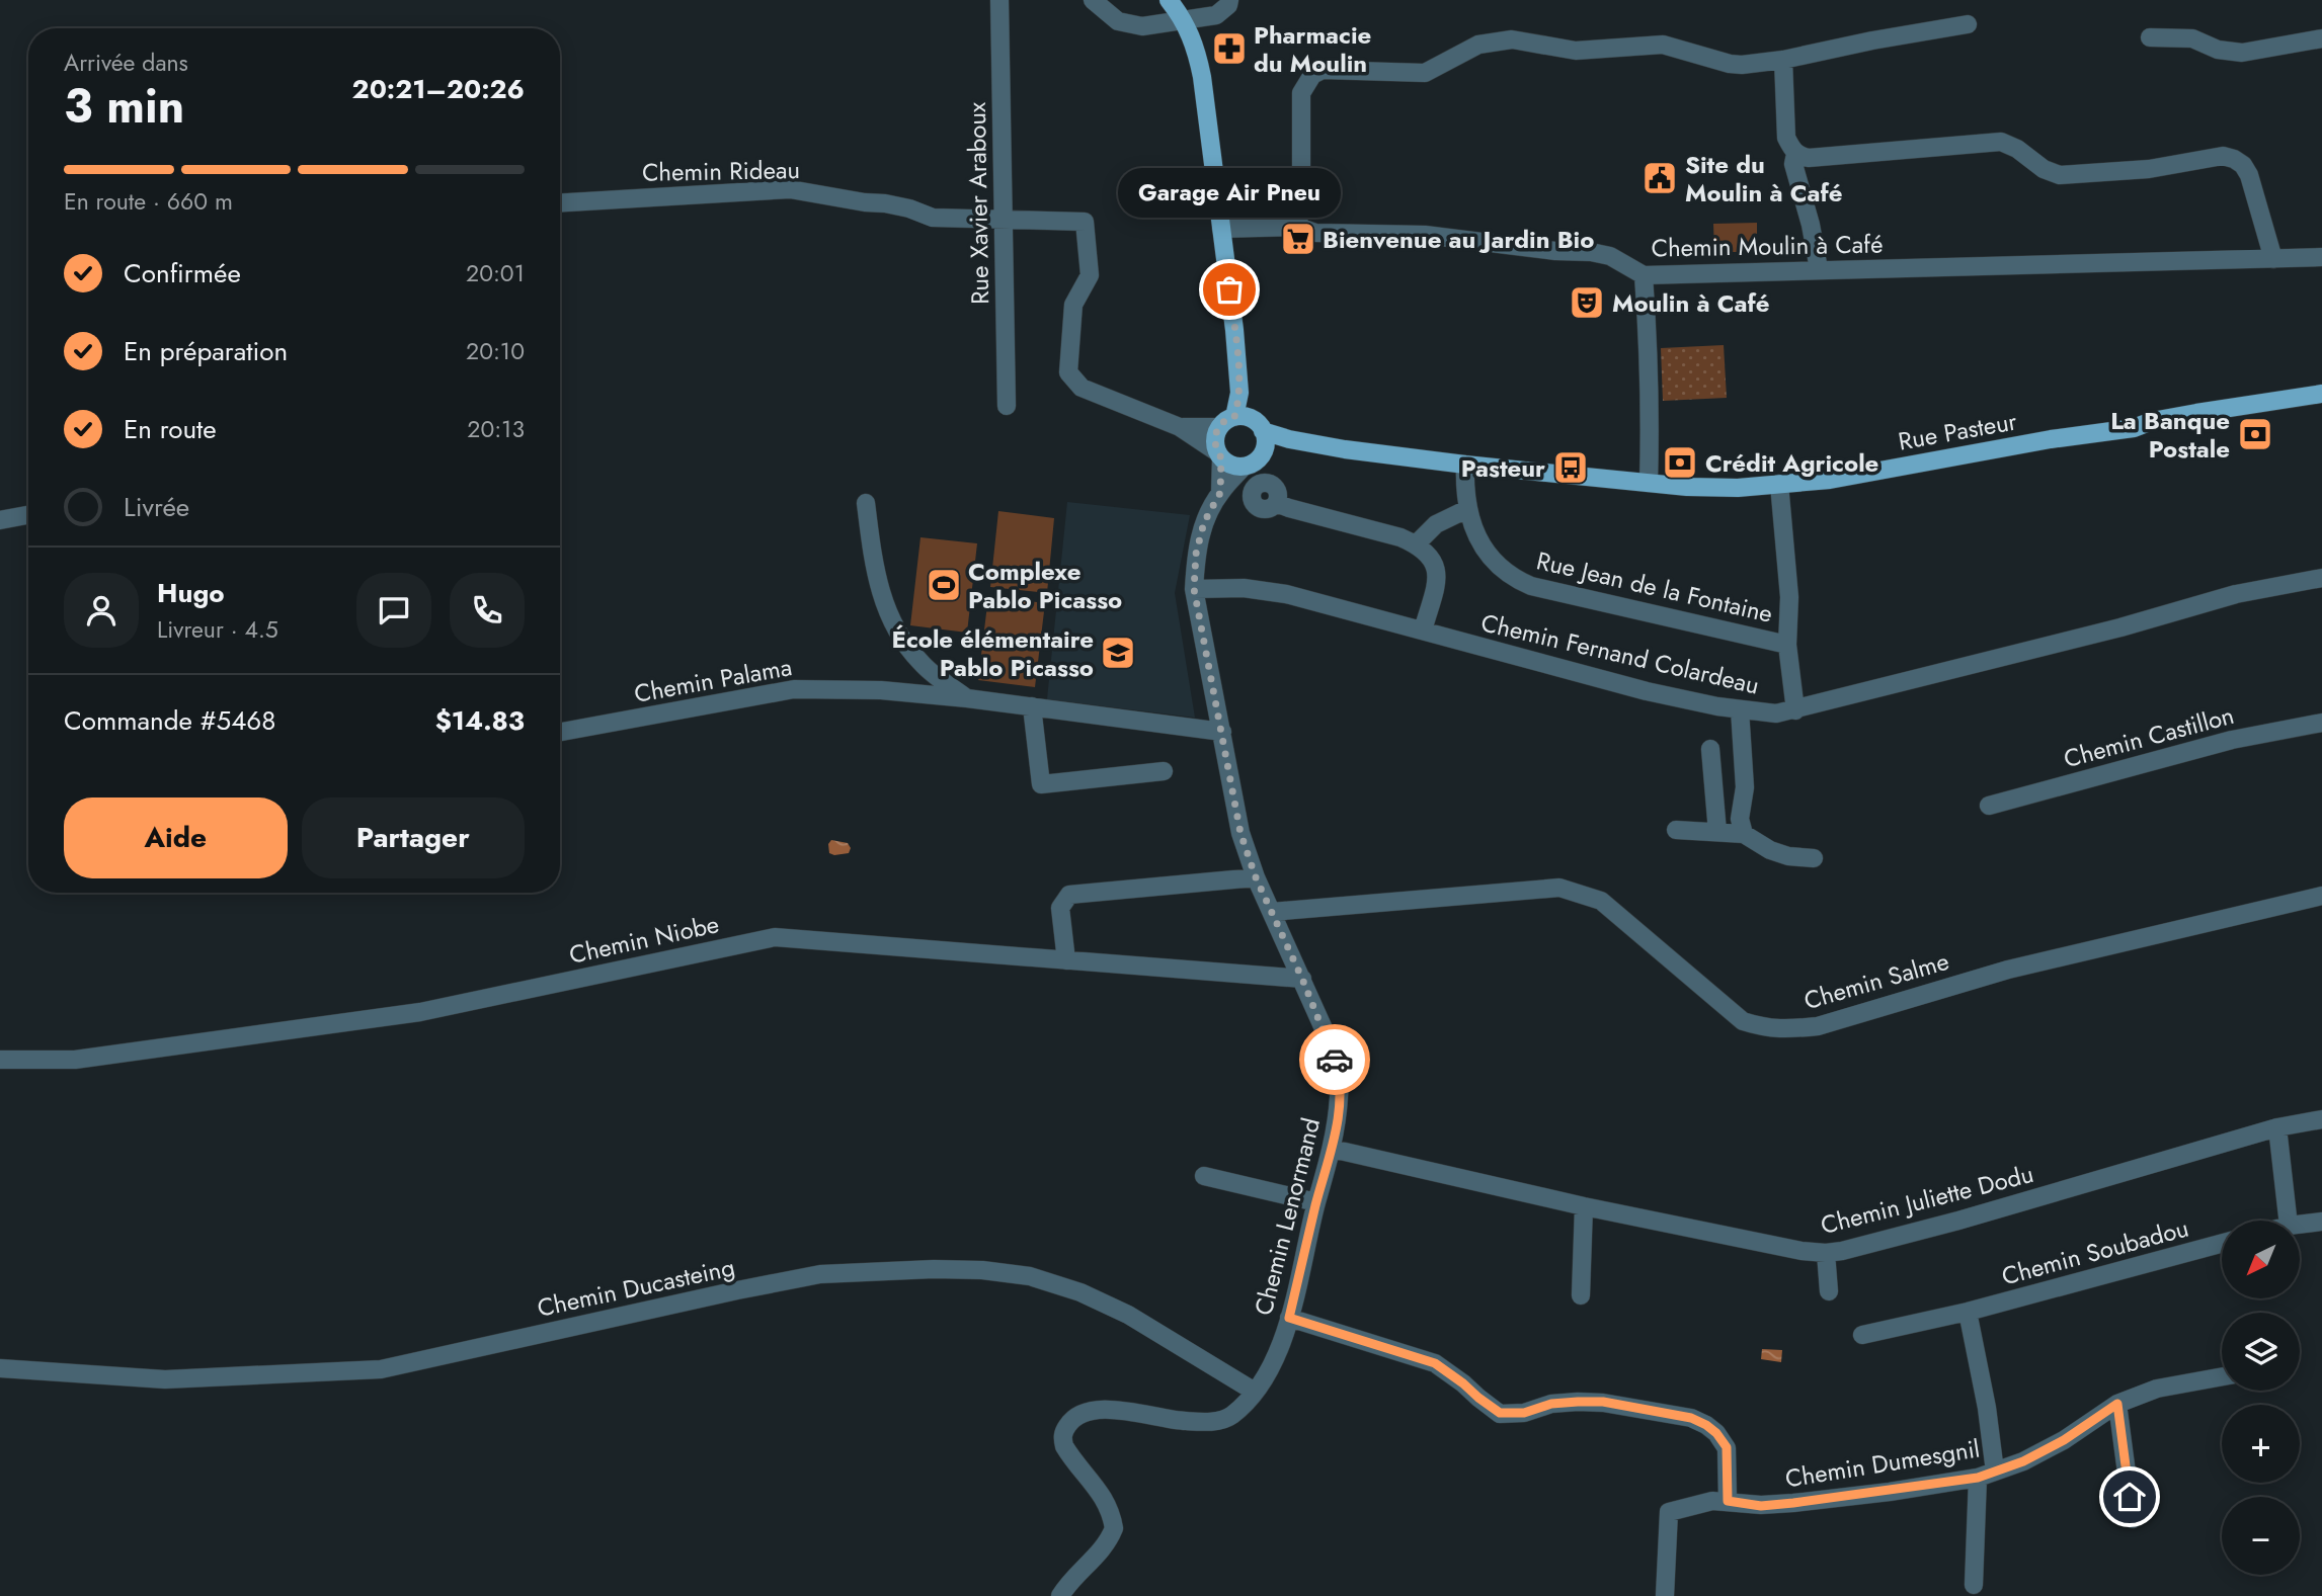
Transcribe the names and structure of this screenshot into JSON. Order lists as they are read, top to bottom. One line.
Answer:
{"streets":{"main road":["Rue Pasteur"],"street":["Chemin Rideau","Rue Xavier Araboux","Chemin Moulin à Café","Rue Jean de la Fontaine","Chemin Fernand Colardeau","Chemin Palama","Chemin Castillon","Chemin Niobe","Chemin Salme","Chemin Juliette Dodu","Chemin Lenormand","Chemin Soubadou","Chemin Ducasteing","Chemin Dumesgnil"]},"crossings":[["Chemin Rideau","Rue Xavier Araboux"],["Rue Pasteur","Rue Jean de la Fontaine"],["Rue Pasteur","Chemin Lenormand"],["Chemin Fernand Colardeau","Chemin Lenormand"],["Chemin Palama","Chemin Lenormand"],["Chemin Niobe","Chemin Lenormand"],["Chemin Salme","Chemin Lenormand"],["Chemin Juliette Dodu","Chemin Lenormand"],["Chemin Lenormand","Chemin Ducasteing"]],"places":{"pharmacy":["Pharmacie du Moulin"],"public building":["Site du Moulin à Café"],"supermarket":["Bienvenue au Jardin Bio"],"other":["Garage Air Pneu"],"theatre":["Moulin à Café"],"bank":["La Banque Postale","Crédit Agricole"],"bus stop":["Pasteur"],"sports":["Complexe Pablo Picasso"],"school or university":["École élémentaire Pablo Picasso"]},"north":"bottom left","page":{"heading":["3 min","Arrivée dans","20:21–20:26"],"panel":["Hugo","Livreur · 4.5","Commande #5468","$14.83"],"bar":"En route · 660 m","bubble":"Garage Air Pneu","list":[["Confirmée","20:01"],["En préparation","20:10"],["En route","20:13"],"Livrée"],"buttons":["Aide","Partager"],"map_buttons":["+","−"]}}
